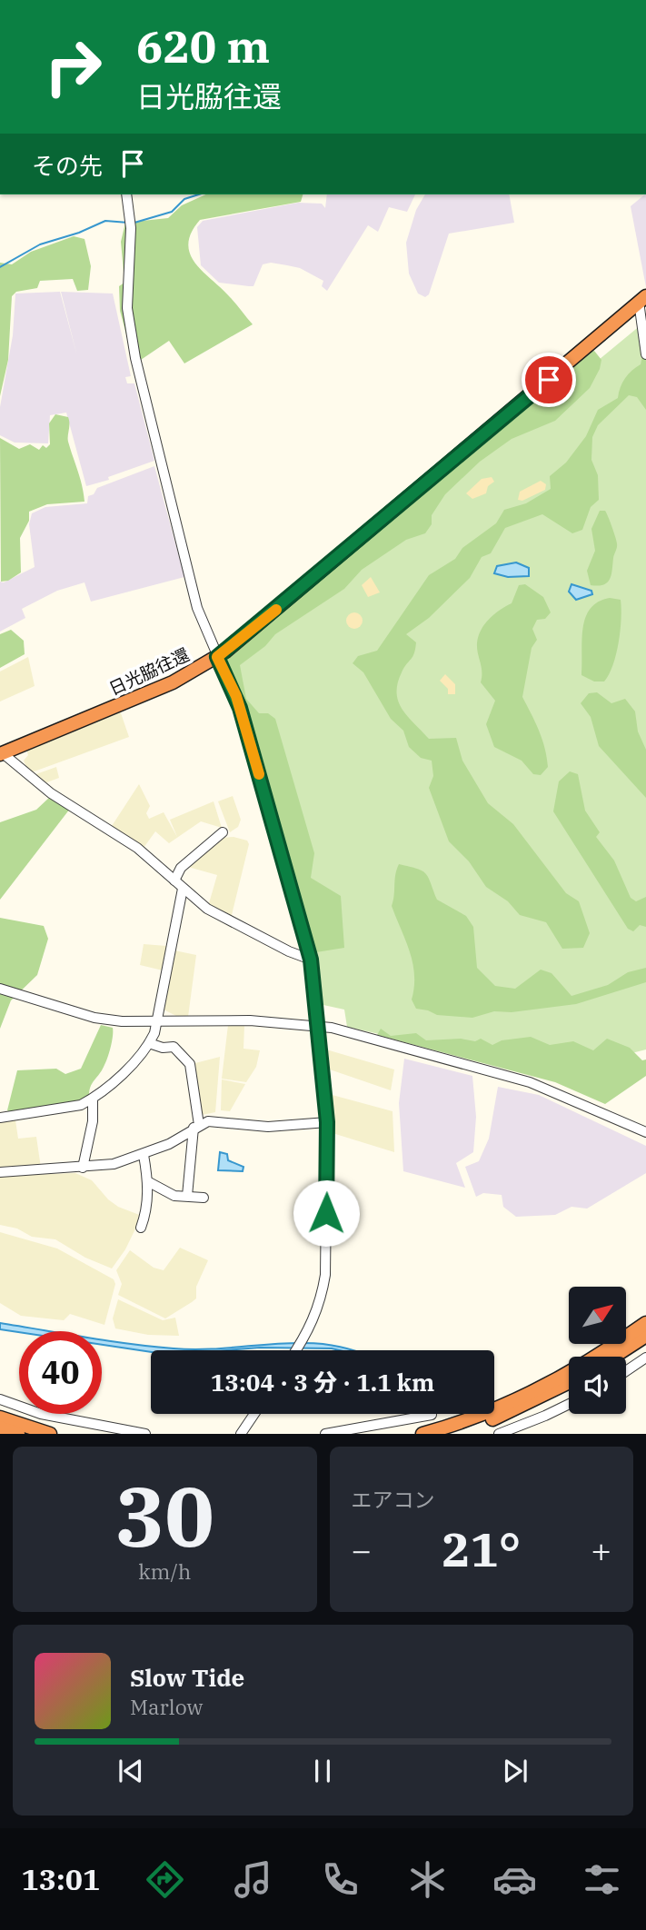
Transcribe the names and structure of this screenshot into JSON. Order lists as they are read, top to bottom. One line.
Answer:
{"streets":{"highway":["日光脇往還"]},"north":"top right","page":{"turn":["620 m","日光脇往還"],"then":"その先","limit":"40","trip":"13:04 · 3 分 · 1.1 km","tile":[["30","km/h"],"エアコン"],"heat":["−","21°","+"],"song":["Slow Tide","Marlow"],"tabs":"13:01"}}
